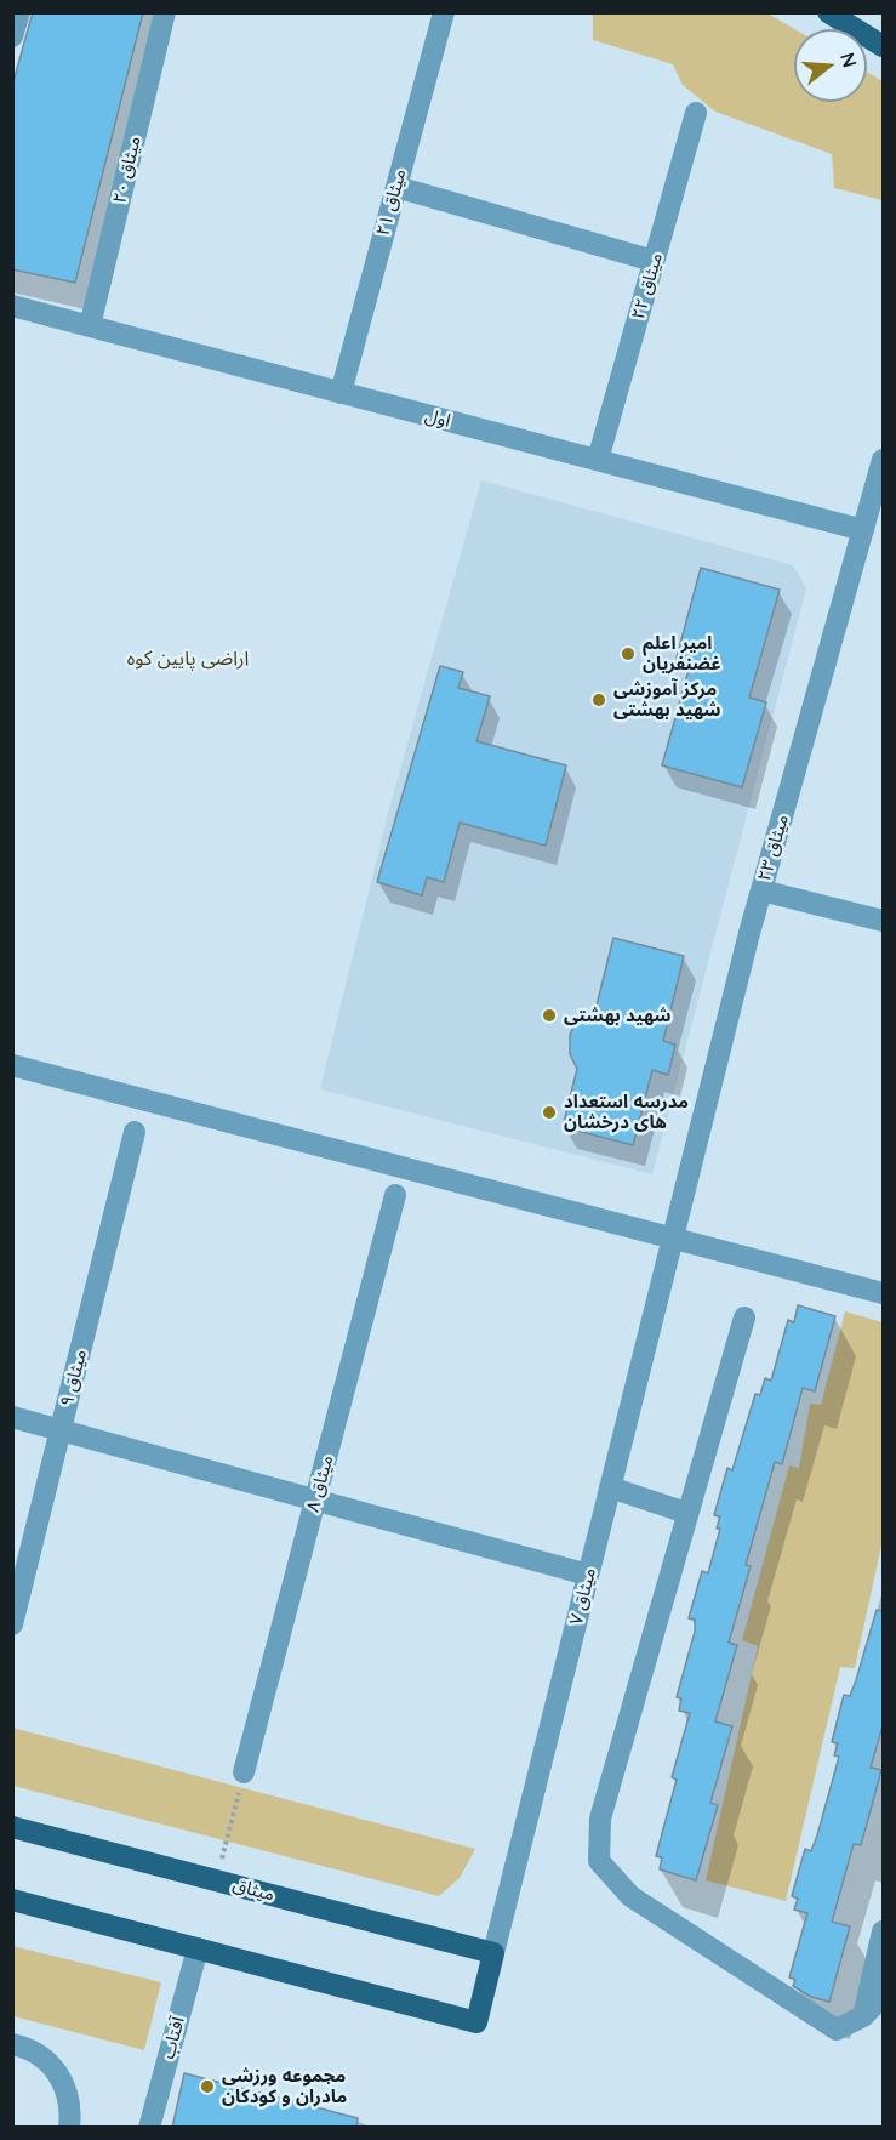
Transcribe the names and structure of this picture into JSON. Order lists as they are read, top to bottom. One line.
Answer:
{"streets":{"main road":["میثاق"],"street":["میثاق ۲۰","میثاق ۲۱","میثاق ۲۲","اول","میثاق ۲۳","میثاق ۹","میثاق ۸","میثاق ۷","آفتاب"]},"crossings":[["میثاق ۲۰","اول"],["میثاق ۲۱","اول"],["میثاق ۲۲","اول"],["اول","میثاق ۲۳"],["میثاق ۲۳","میثاق ۷"],["میثاق ۷","میثاق"]],"districts":["اراضی پایین کوه"],"places":["امیر اعلم غضنفریان","مرکز آموزشی شهید بهشتی","شهید بهشتی","مدرسه استعداد های درخشان","مجموعه ورزشی مادران و کودکان"],"north":"right"}
